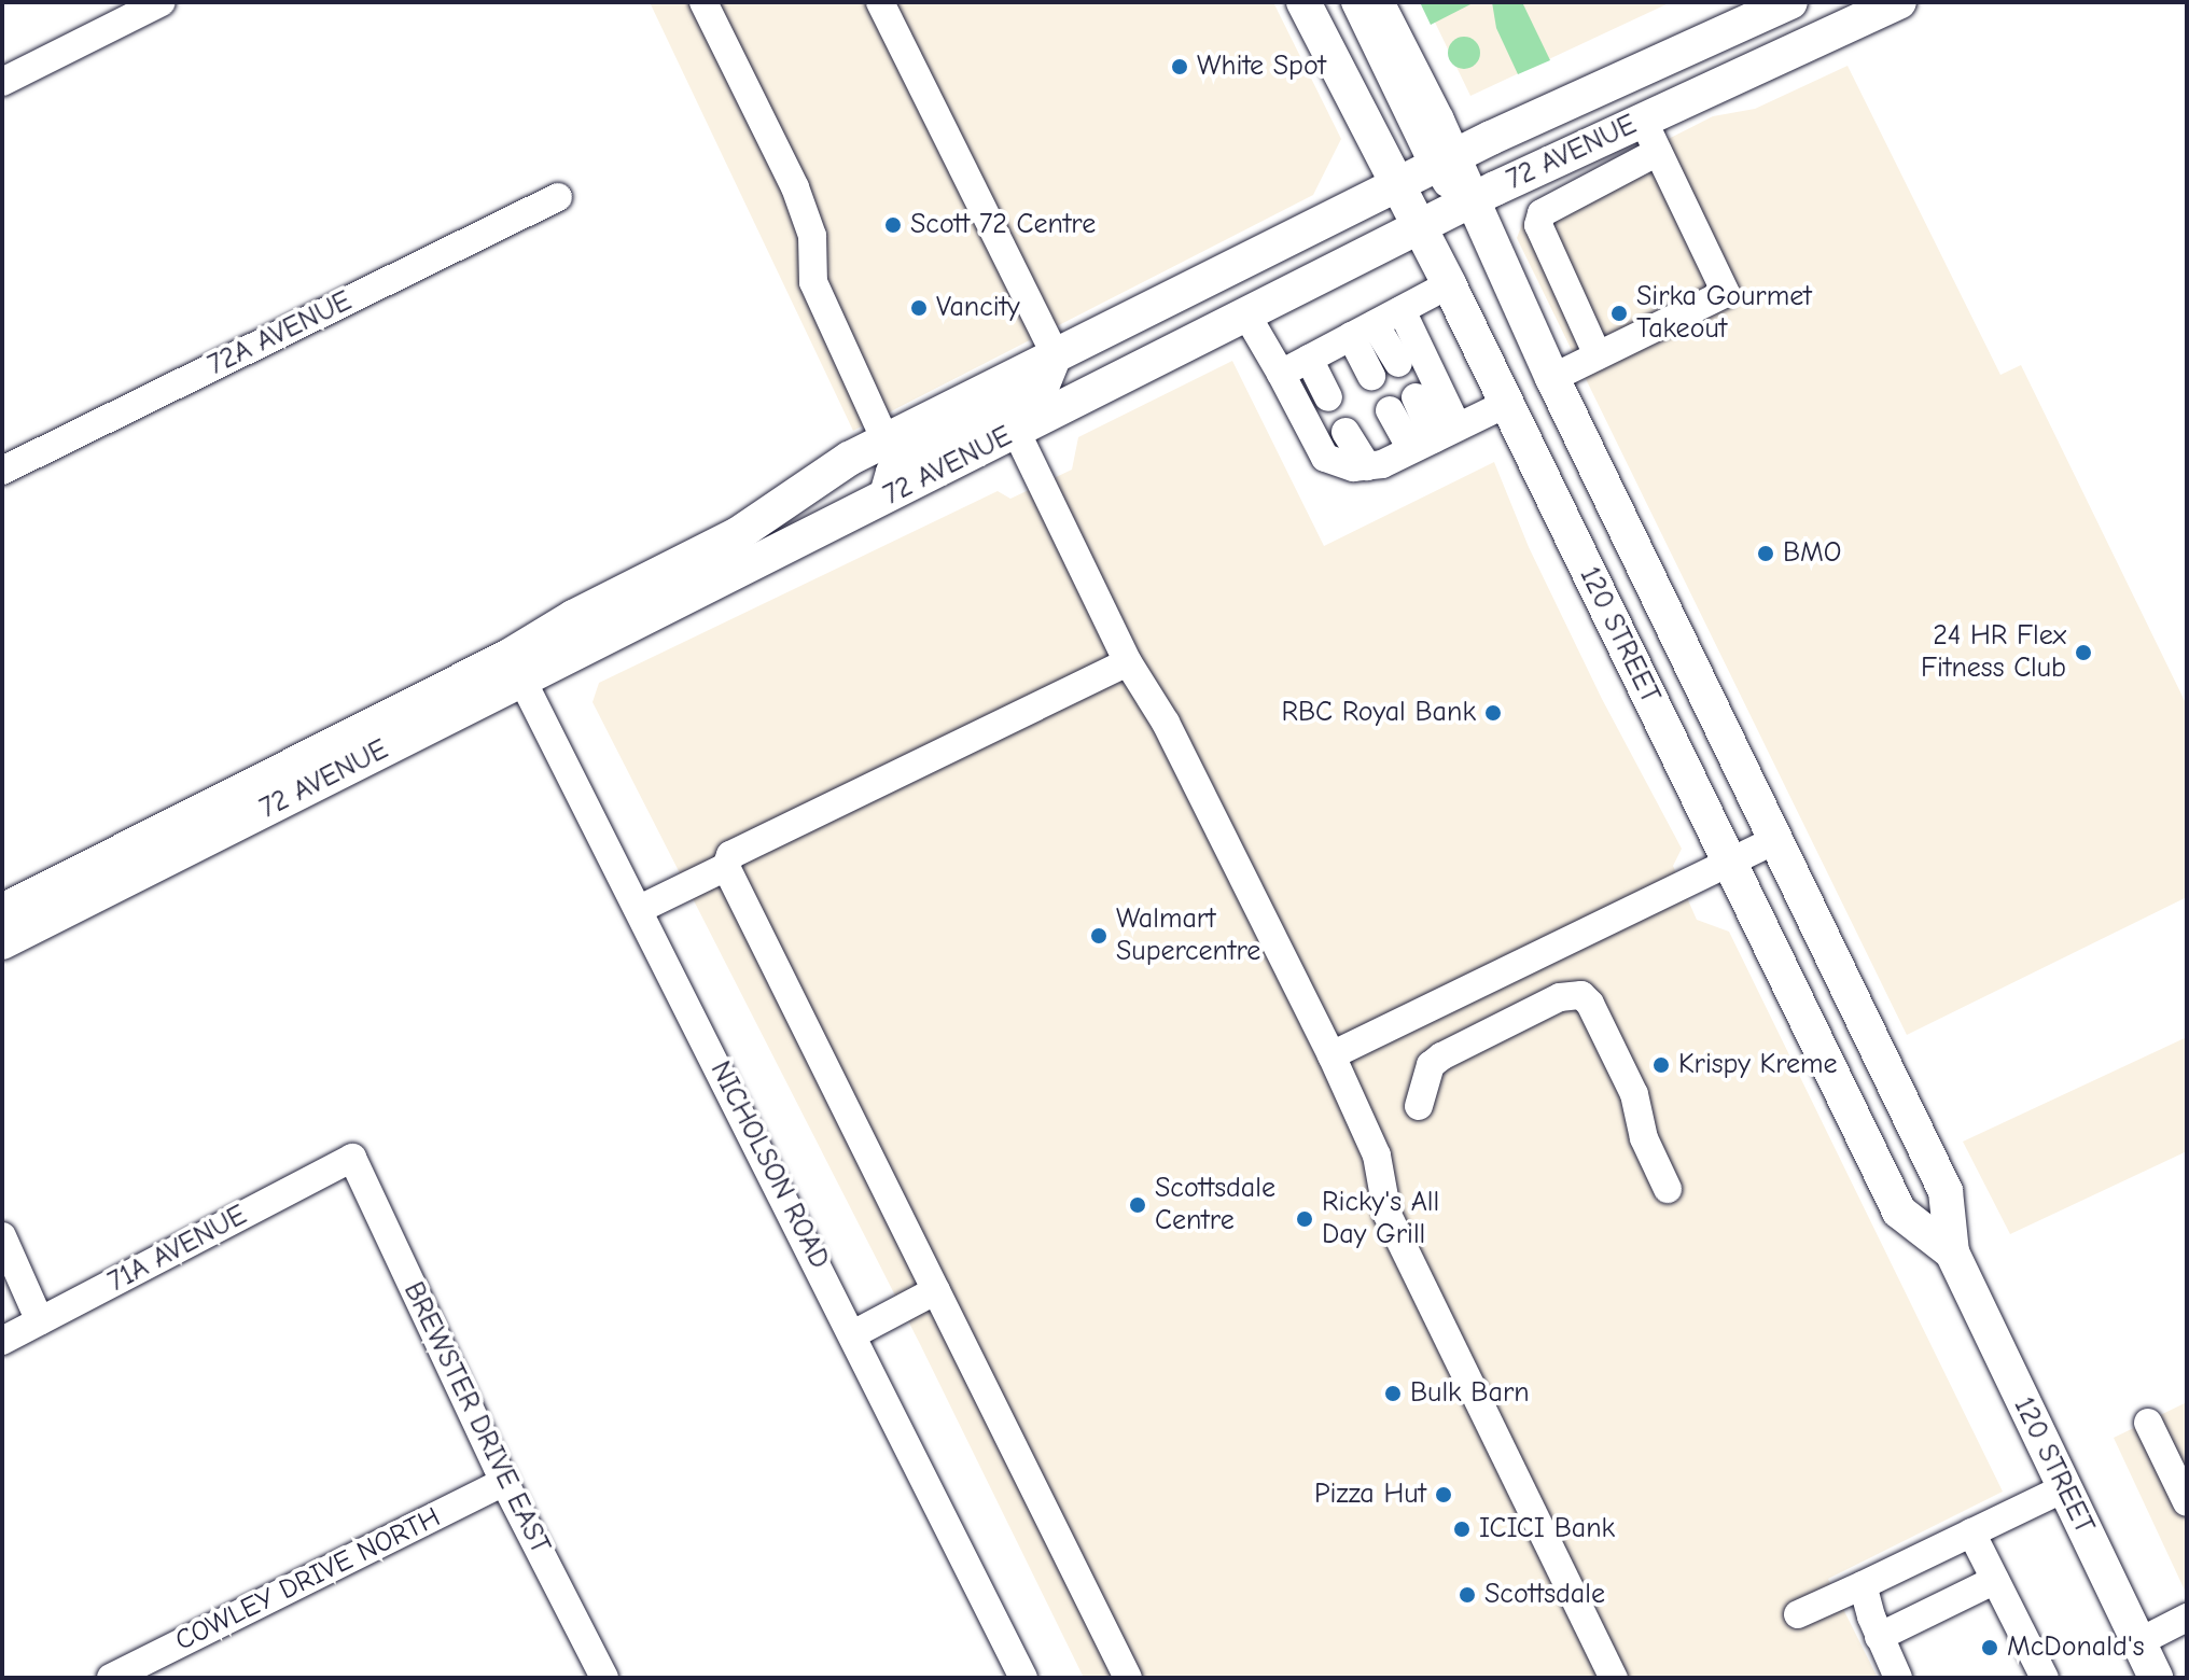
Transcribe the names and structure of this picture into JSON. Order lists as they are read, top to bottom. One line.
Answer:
{"streets":{"main road":["72 AVENUE","120 STREET"],"street":["72A AVENUE","NICHOLSON ROAD","71A AVENUE","BREWSTER DRIVE EAST","COWLEY DRIVE NORTH"]},"crossings":[["72 AVENUE","120 STREET"],["72 AVENUE","NICHOLSON ROAD"],["71A AVENUE","BREWSTER DRIVE EAST"],["BREWSTER DRIVE EAST","COWLEY DRIVE NORTH"]],"places":["White Spot","Scott 72 Centre","Vancity","Sirka Gourmet Takeout","BMO","24 HR Flex Fitness Club","RBC Royal Bank","Walmart Supercentre","Krispy Kreme","Scottsdale Centre","Ricky's All Day Grill","Bulk Barn","Pizza Hut","ICICI Bank","Scottsdale","McDonald's"]}
